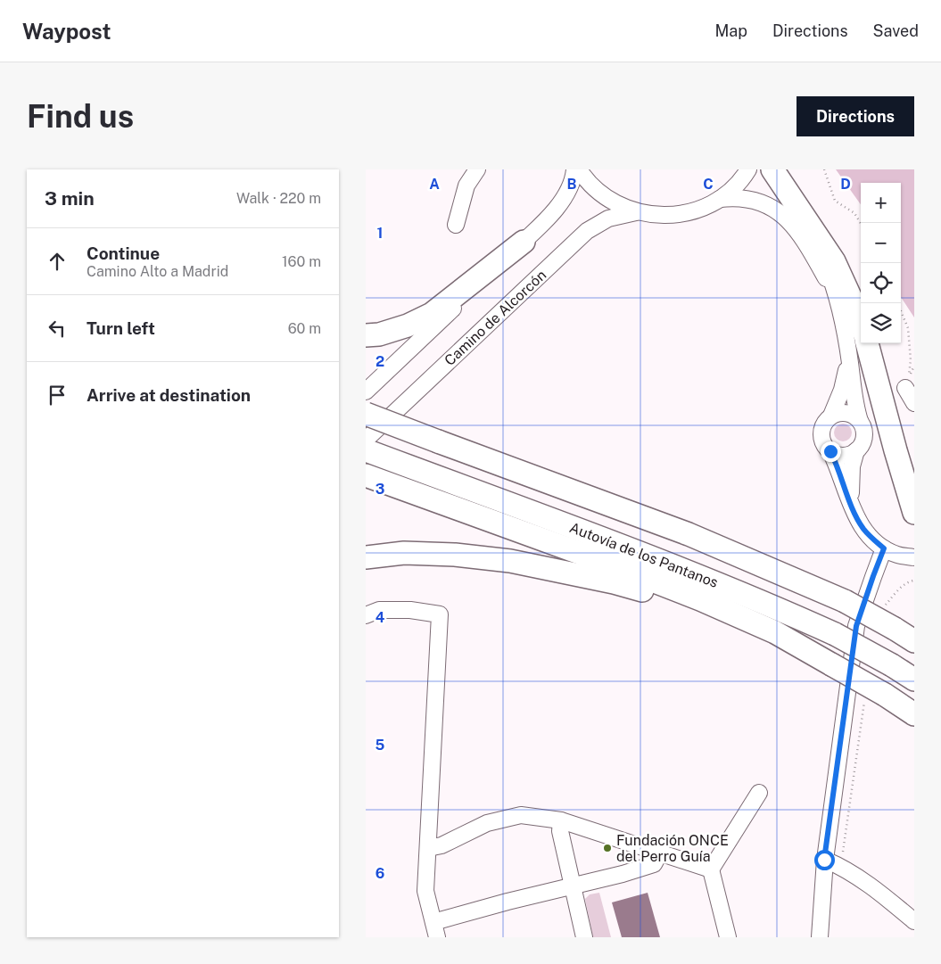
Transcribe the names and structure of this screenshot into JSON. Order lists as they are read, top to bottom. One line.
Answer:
{"streets":{"highway":["Autovía de los Pantanos"],"street":["Camino de Alcorcón"]},"places":["Fundación ONCE del Perro Guía"],"page":{"header":"Waypost","nav":["Map","Directions","Saved"],"buttons":"Directions","title":"Find us","heading":["3 min","Walk · 220 m"],"map_buttons":["+","−"],"list":[["Continue","Camino Alto a Madrid","160 m"],["Turn left","60 m"],"Arrive at destination"]},"grid":{"columns":["A","B","C","D"],"rows":["1","2","3","4","5","6"]}}
